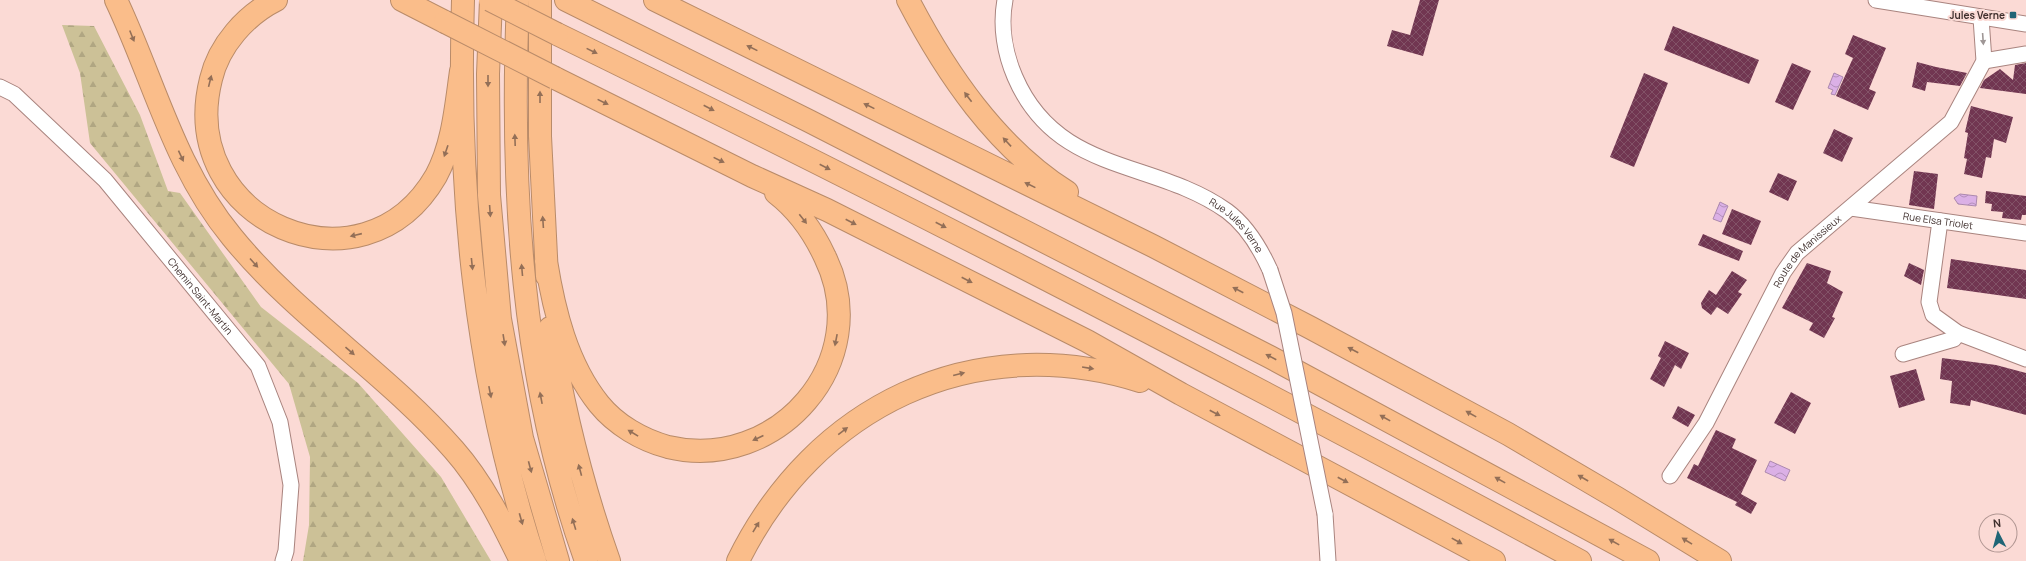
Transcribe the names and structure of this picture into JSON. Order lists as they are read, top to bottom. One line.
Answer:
{"streets":{"street":["Rue Elsa Triolet","Rue Jules Verne","Route de Manissieux","Chemin Saint-Martin"]},"crossings":[["Rue Elsa Triolet","Route de Manissieux"]],"places":{"transit":["Jules Verne"]},"north":"top"}
